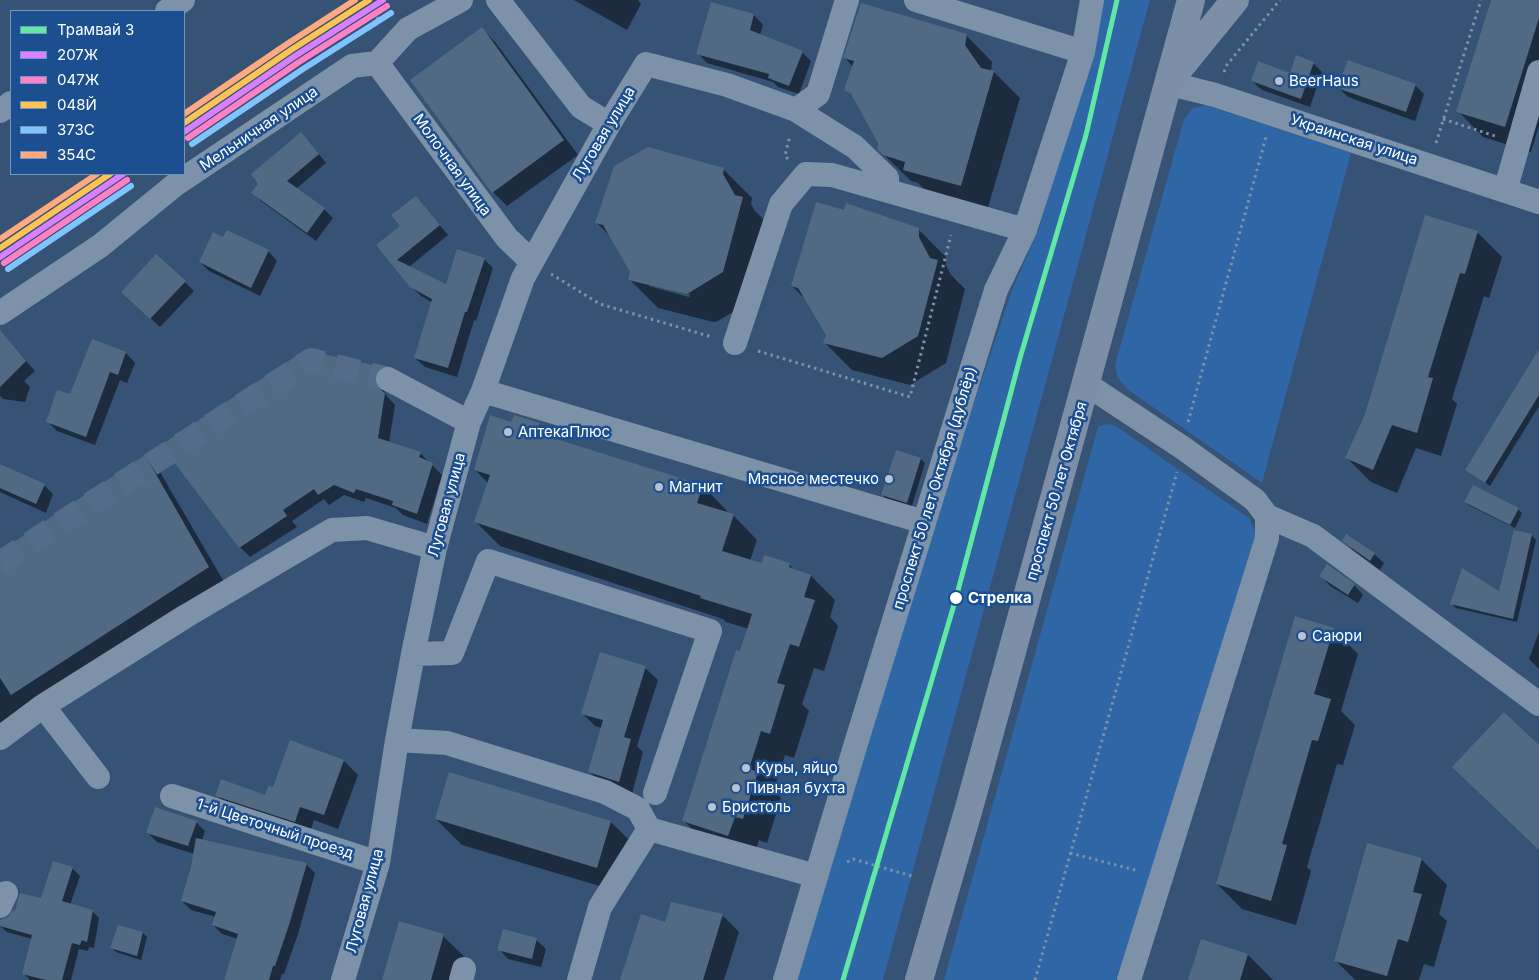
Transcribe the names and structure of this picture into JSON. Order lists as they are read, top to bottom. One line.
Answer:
{"streets":{"main road":["проспект 50 лет Октября"],"street":["Мельничная улица","Луговая улица","Украинская улица","Молочная улица","проспект 50 лет Октября (дублёр)","1-й Цветочный проезд"]},"crossings":[["Мельничная улица","Молочная улица"],["Луговая улица","Молочная улица"],["Луговая улица","1-й Цветочный проезд"],["Украинская улица","проспект 50 лет Октября"]],"places":["BeerHaus","АптекаПлюс","Мясное местечко","Магнит","Стрелка","Саюри","Куры, яйцо","Пивная бухта","Бристоль"],"lines":["tram line 3","transit line 207Ж","transit line 048Й","transit line 354С","transit line 047Ж","transit line 373C"],"legend":["Трамвай 3","207Ж","047Ж","048Й","373C","354С"]}
